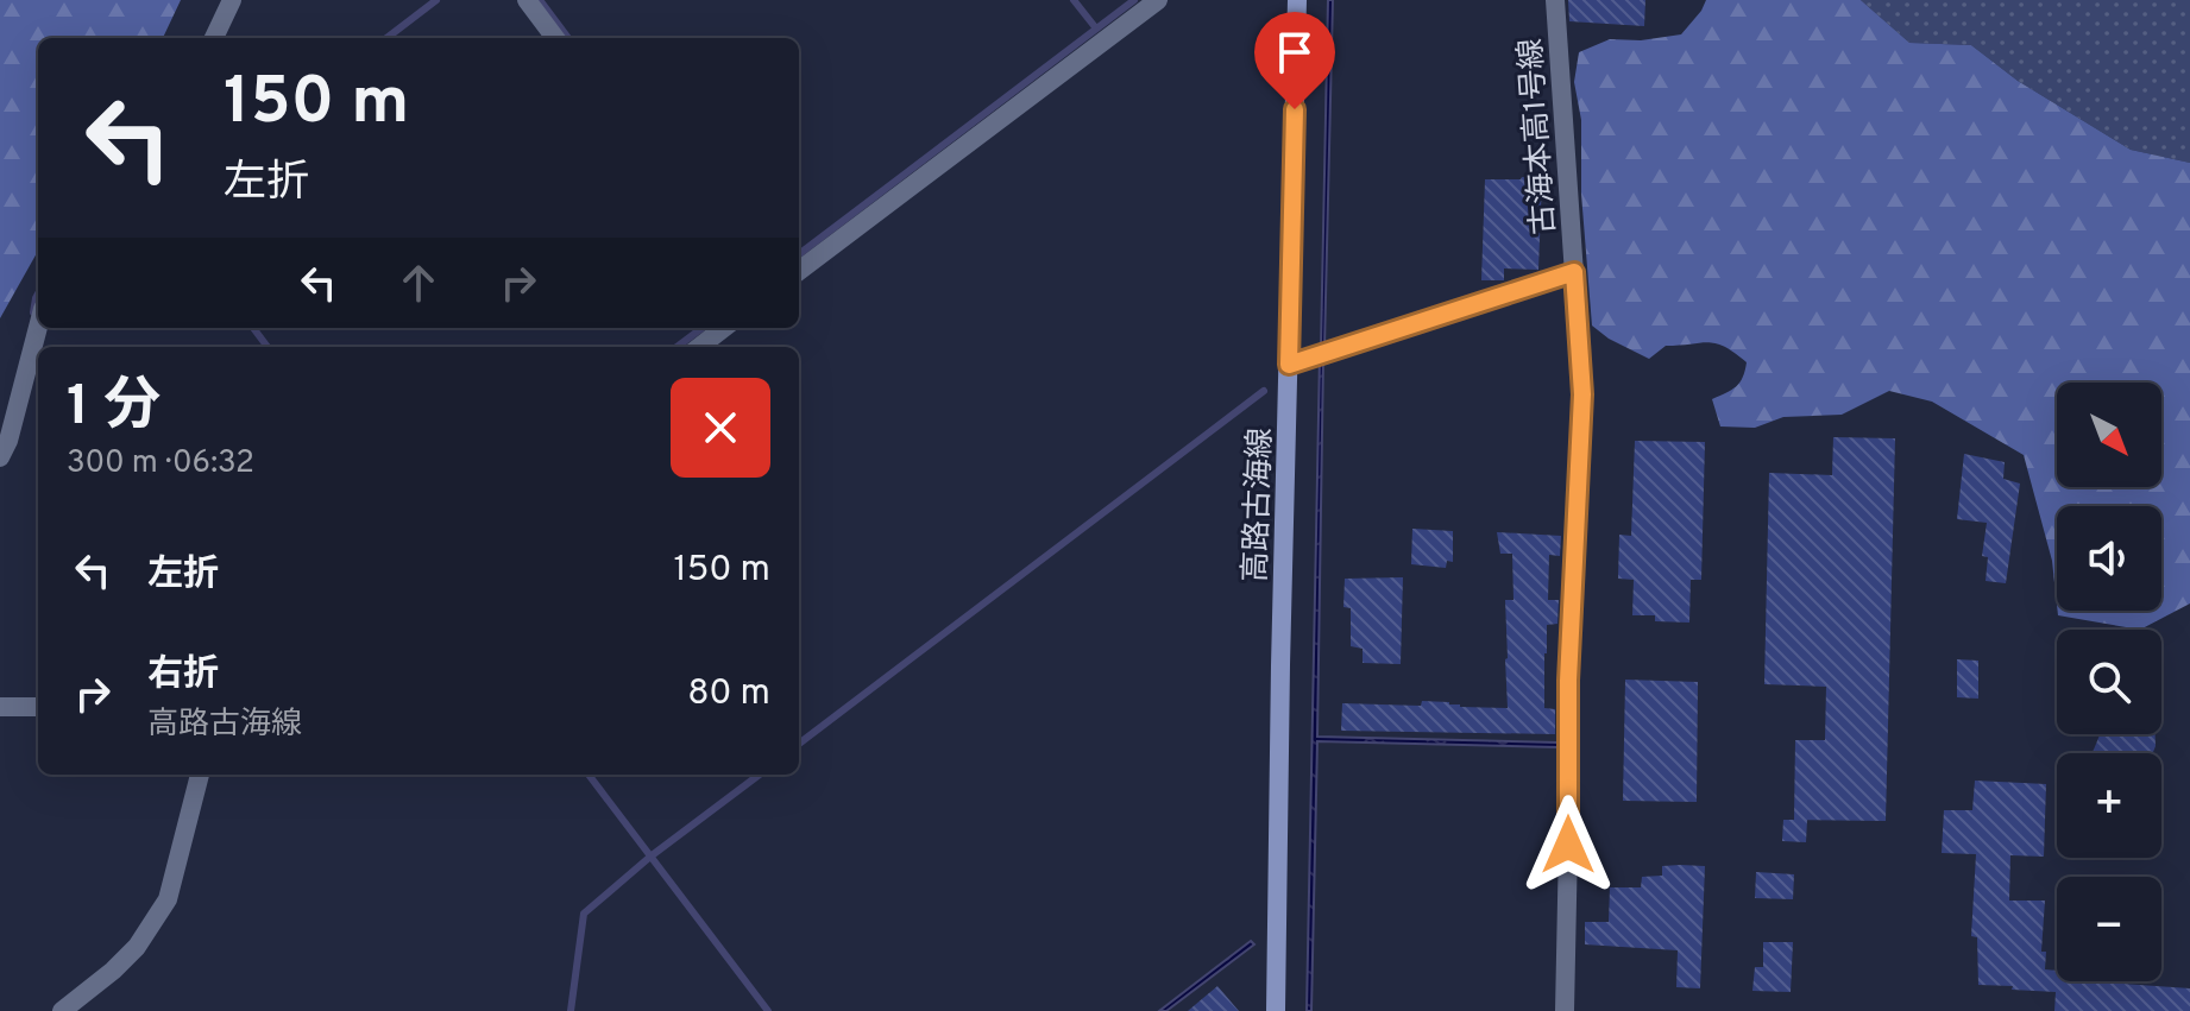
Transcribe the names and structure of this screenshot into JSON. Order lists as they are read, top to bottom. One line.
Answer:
{"streets":{"main road":["高路古海線"],"street":["古海本高1号線"]},"north":"bottom right","page":{"turn":["150 m","左折"],"heading":["1 分","300 m · 06:32"],"map_buttons":["+","−"],"list":[{"name":"左折","value":"150 m"},{"name":"右折","note":"高路古海線","value":"80 m"}]}}
